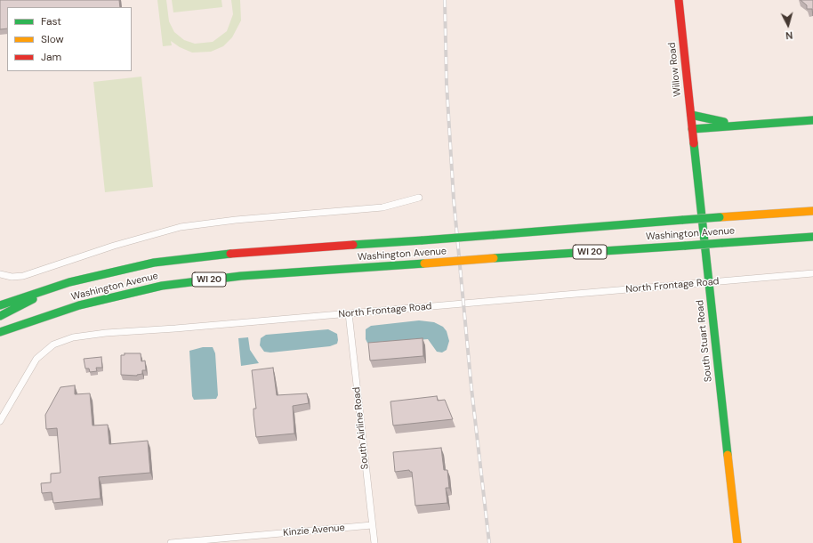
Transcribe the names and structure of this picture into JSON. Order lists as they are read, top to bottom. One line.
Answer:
{"streets":{"main road":["Willow Road","Washington Avenue","WI 20","South Stuart Road"],"street":["North Frontage Road","South Airline Road","Kinzie Avenue"]},"crossings":[["Willow Road","South Stuart Road"],["North Frontage Road","South Stuart Road"],["North Frontage Road","South Airline Road"],["South Airline Road","Kinzie Avenue"]],"legend":["Fast","Slow","Jam"],"north":"bottom"}
